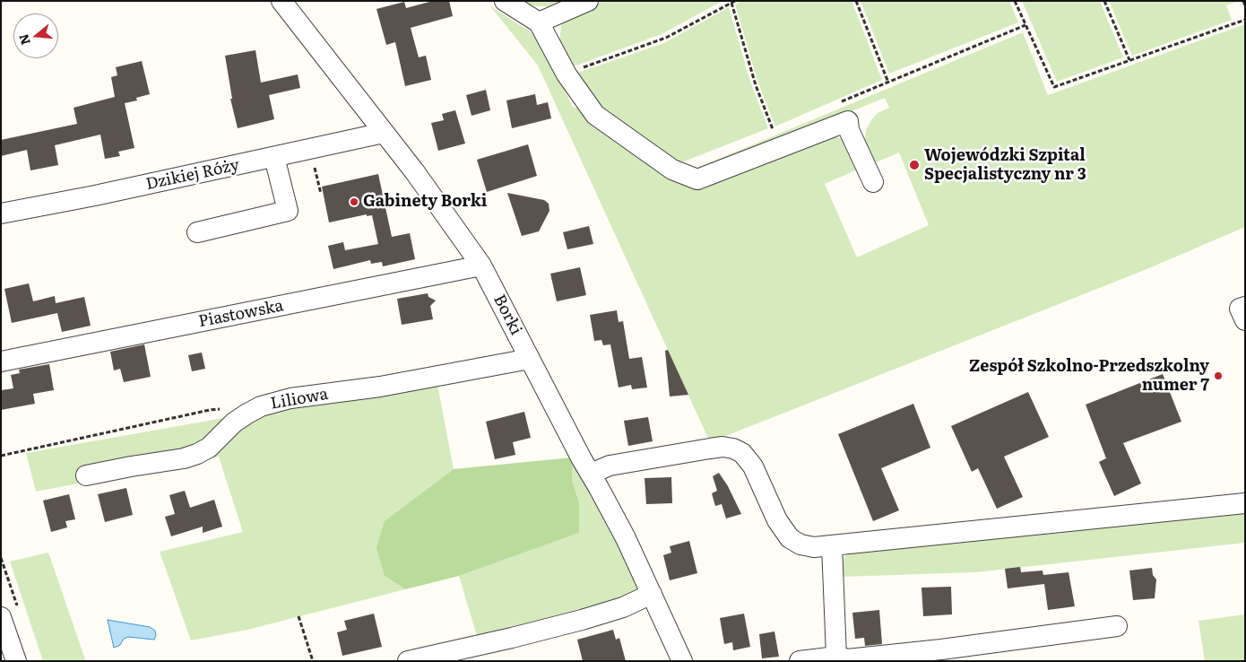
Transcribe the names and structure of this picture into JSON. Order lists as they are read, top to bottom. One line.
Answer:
{"streets":{"street":["Dzikiej Róży","Piastowska","Borki","Liliowa"]},"crossings":[["Dzikiej Róży","Borki"],["Piastowska","Borki"],["Borki","Liliowa"]],"places":["Wojewódzki Szpital Specjalistyczny nr 3","Gabinety Borki","Zespół Szkolno-Przedszkolny numer 7"],"north":"left"}
